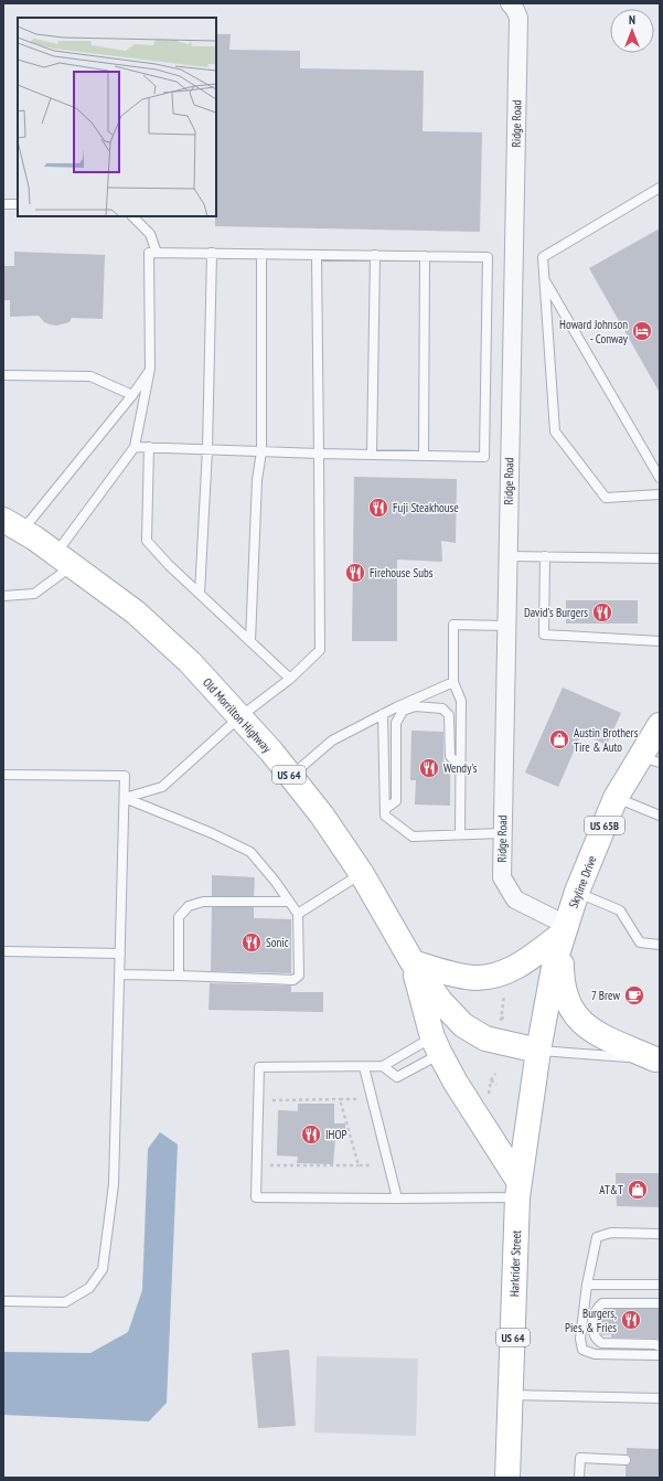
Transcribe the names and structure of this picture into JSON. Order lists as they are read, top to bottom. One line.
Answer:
{"streets":{"main road":["Old Morrilton Highway","US 64","US 65B","Skyline Drive","Harkrider Street"],"street":["Ridge Road"]},"crossings":[["Ridge Road","Skyline Drive"],["Old Morrilton Highway","US 64"],["Old Morrilton Highway","Skyline Drive"],["Old Morrilton Highway","Harkrider Street"],["US 64","Harkrider Street"],["Skyline Drive","Harkrider Street"]],"places":{"hotel":["Howard Johnson - Conway"],"restaurant":["Fuji Steakhouse","Firehouse Subs","David's Burgers","Wendy's","Sonic","IHOP","Burgers, Pies, & Fries"],"shop":["Austin Brothers Tire & Auto","AT&T"],"cafe":["7 Brew"]},"north":"top"}
